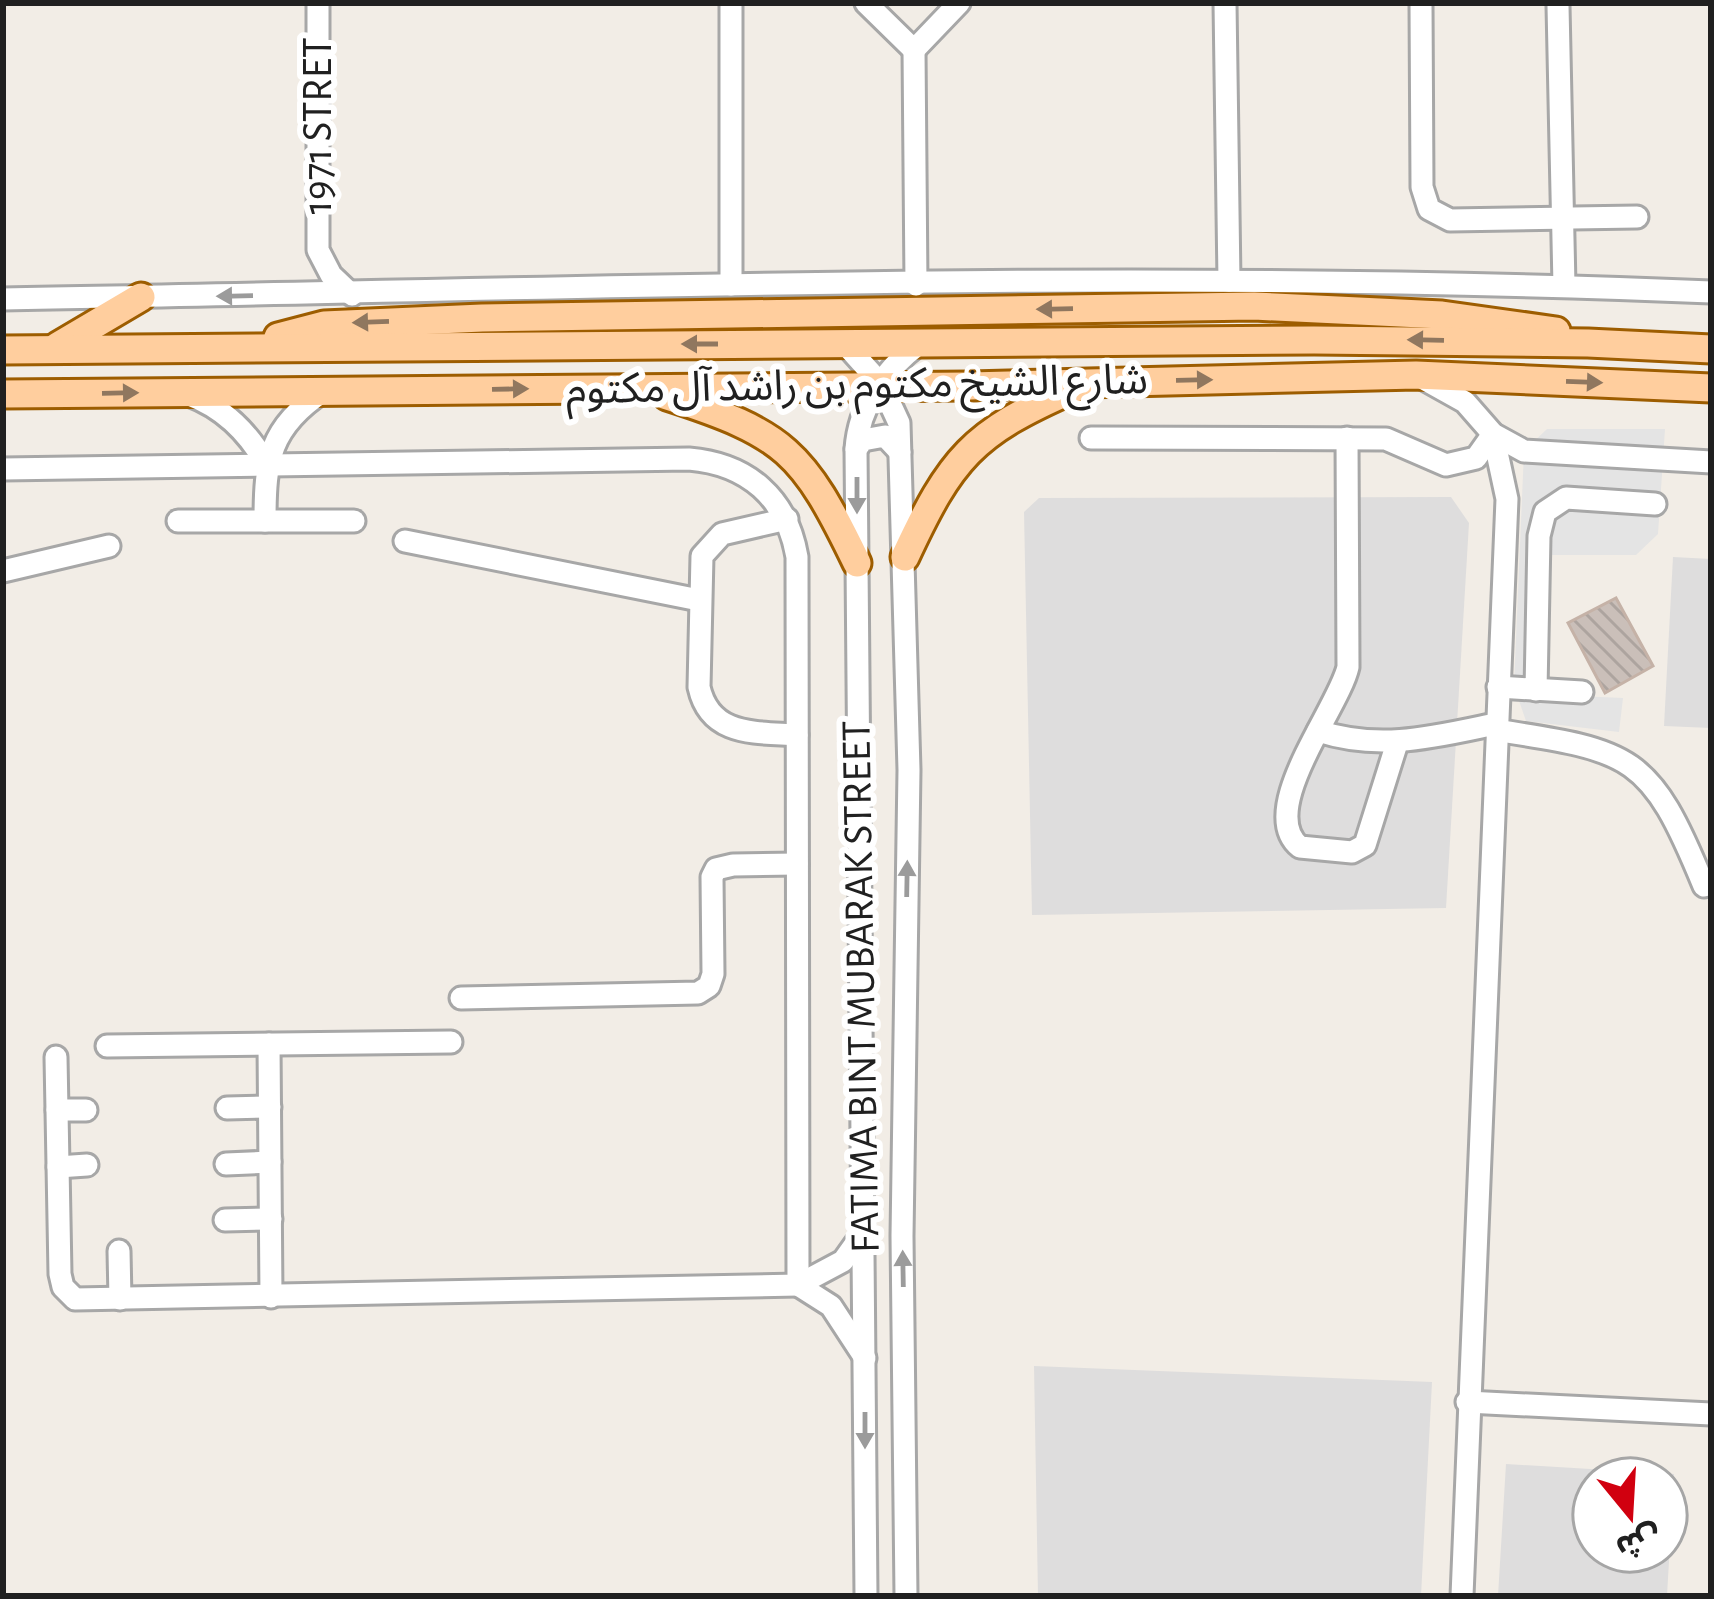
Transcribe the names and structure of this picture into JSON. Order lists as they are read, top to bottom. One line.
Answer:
{"streets":{"main road":["شارع الشيخ مكتوم بن راشد آل مكتوم"],"street":["1971 STRET","FATIMA BINT MUBARAK STREET"]},"crossings":[["شارع الشيخ مكتوم بن راشد آل مكتوم","FATIMA BINT MUBARAK STREET"]],"north":"bottom"}
